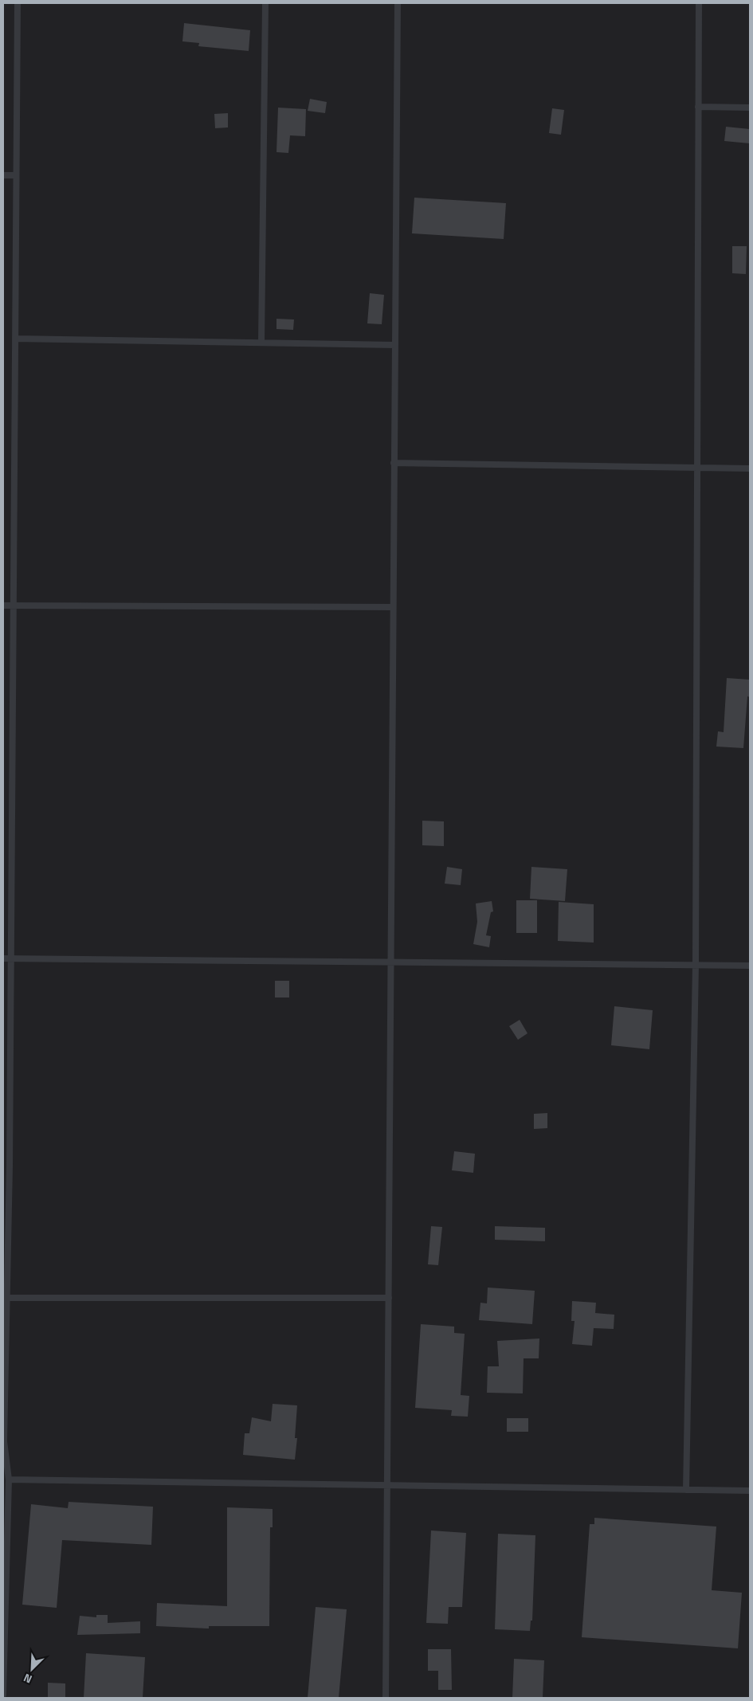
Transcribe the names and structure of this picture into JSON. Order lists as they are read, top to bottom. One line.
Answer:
{"north":"bottom left"}
